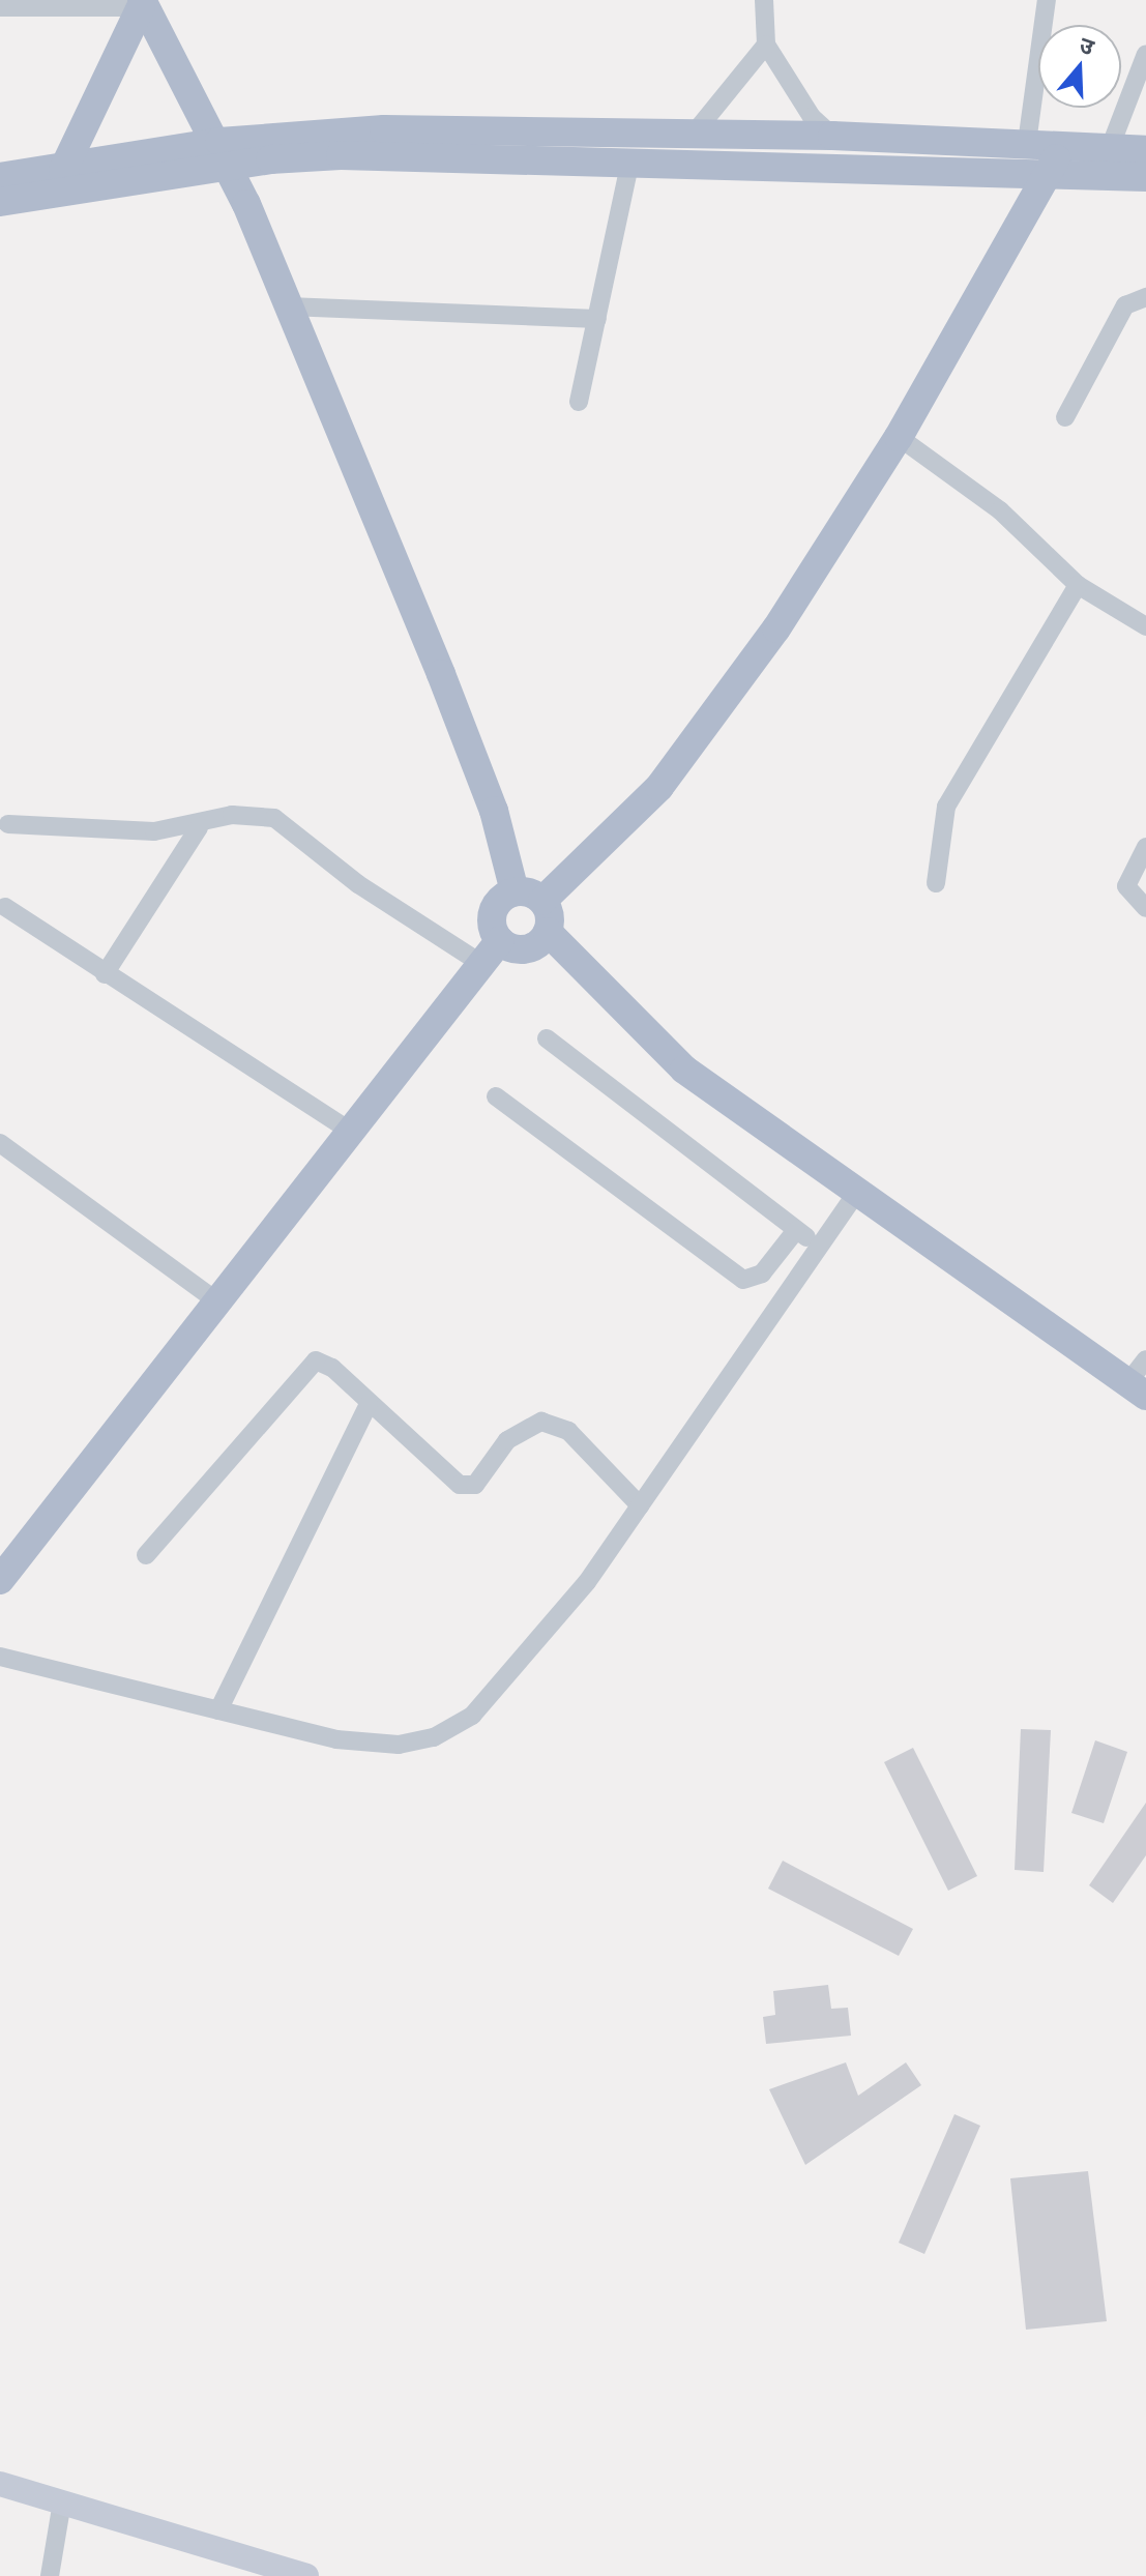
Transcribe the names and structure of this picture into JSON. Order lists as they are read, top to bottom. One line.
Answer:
{"north":"top"}
